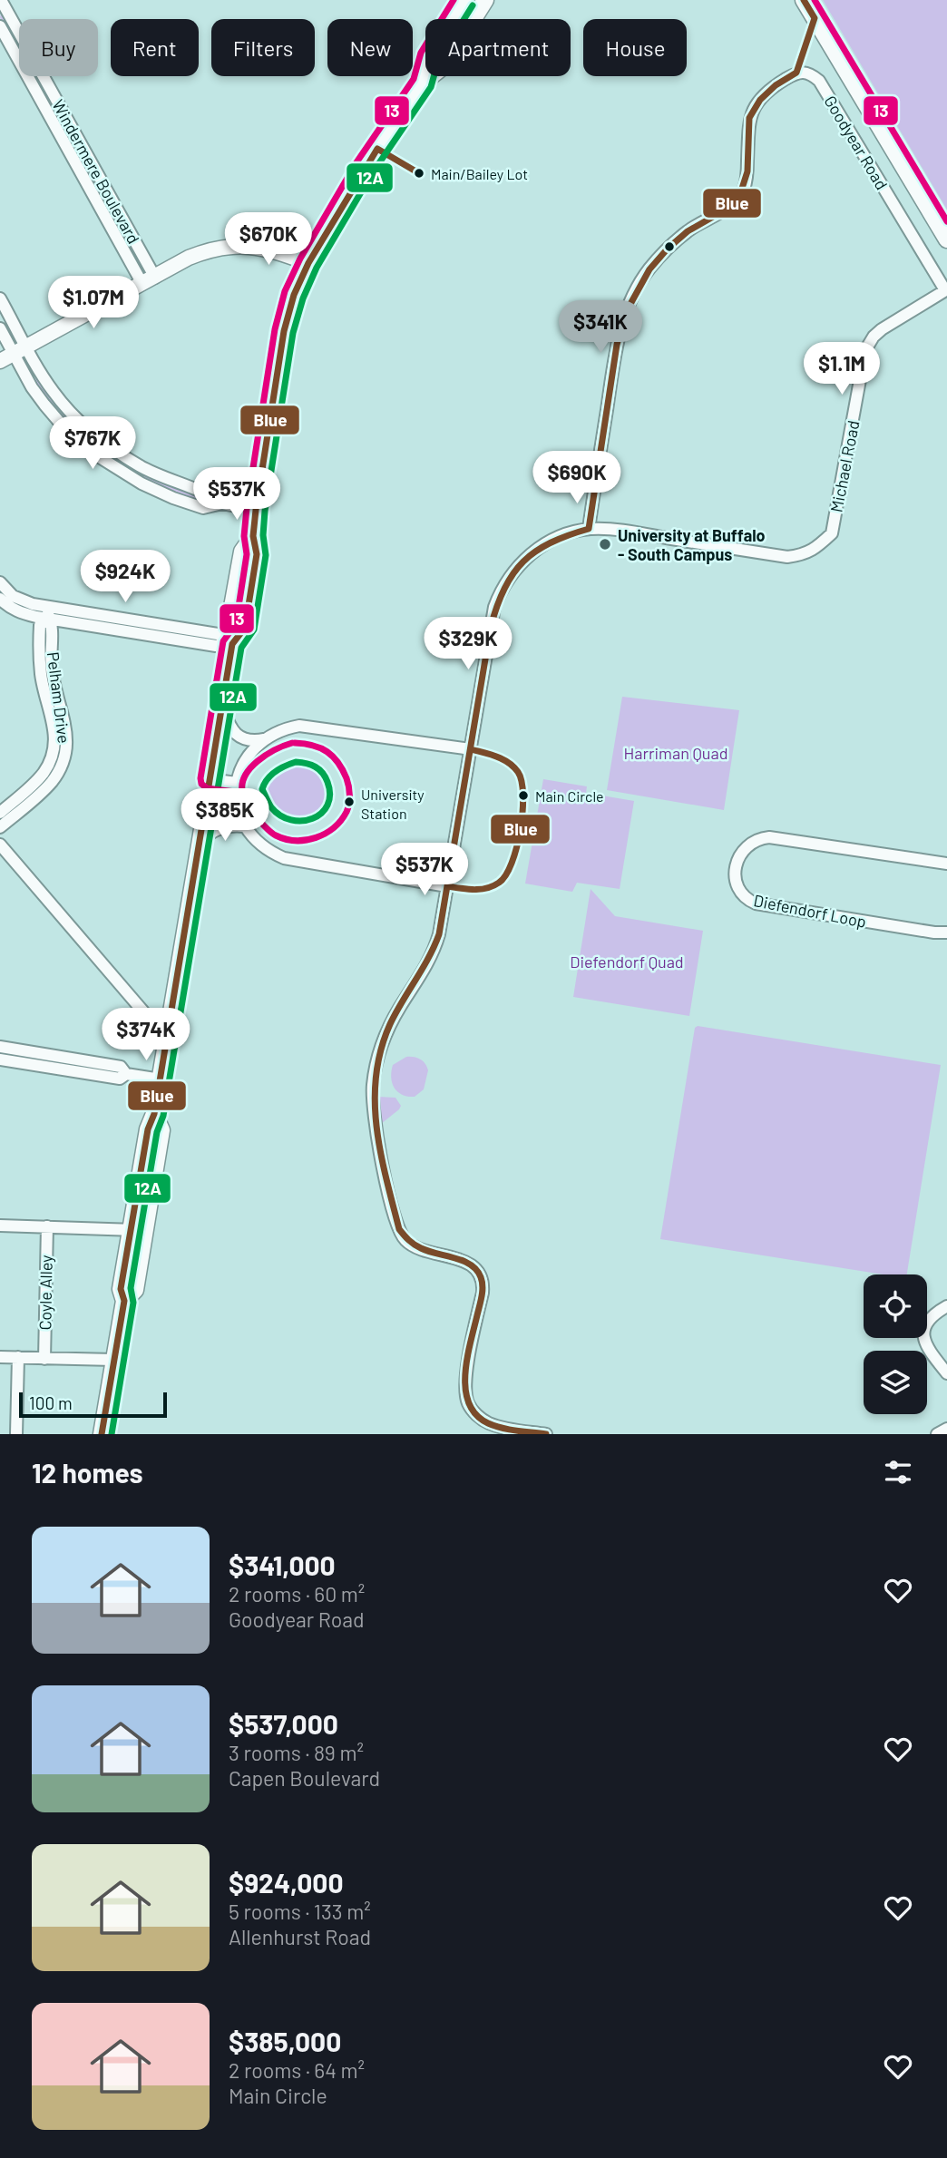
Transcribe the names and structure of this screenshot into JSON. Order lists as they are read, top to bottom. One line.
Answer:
{"streets":{"street":["Goodyear Road","Windermere Boulevard","Michael Road","Pelham Drive","Diefendorf Loop","Coyle Alley"]},"crossings":[["Goodyear Road","Michael Road"]],"parks":["Harriman Quad","Diefendorf Quad"],"places":["Main/Bailey Lot","University at Buffalo - South Campus","Main Circle","University Station"],"lines":["transit line Blue","transit line 13","transit line 12A"],"scale_bar":"100 m","page":{"chip":["Buy","Rent","Filters","New","Apartment","House"],"price":["$670K","$1.07M","$341K","$1.1M","$767K","$690K","$537K","$924K","$329K","$385K","$537K","$374K"],"scale":"100 m","heading":"12 homes","list":[{"name":"$341,000","note":"2 rooms · 60 m² · Goodyear Road"},{"name":"$537,000","note":"3 rooms · 89 m² · Capen Boulevard"},{"name":"$924,000","note":"5 rooms · 133 m² · Allenhurst Road"},{"name":"$385,000","note":"2 rooms · 64 m² · Main Circle"}]}}
